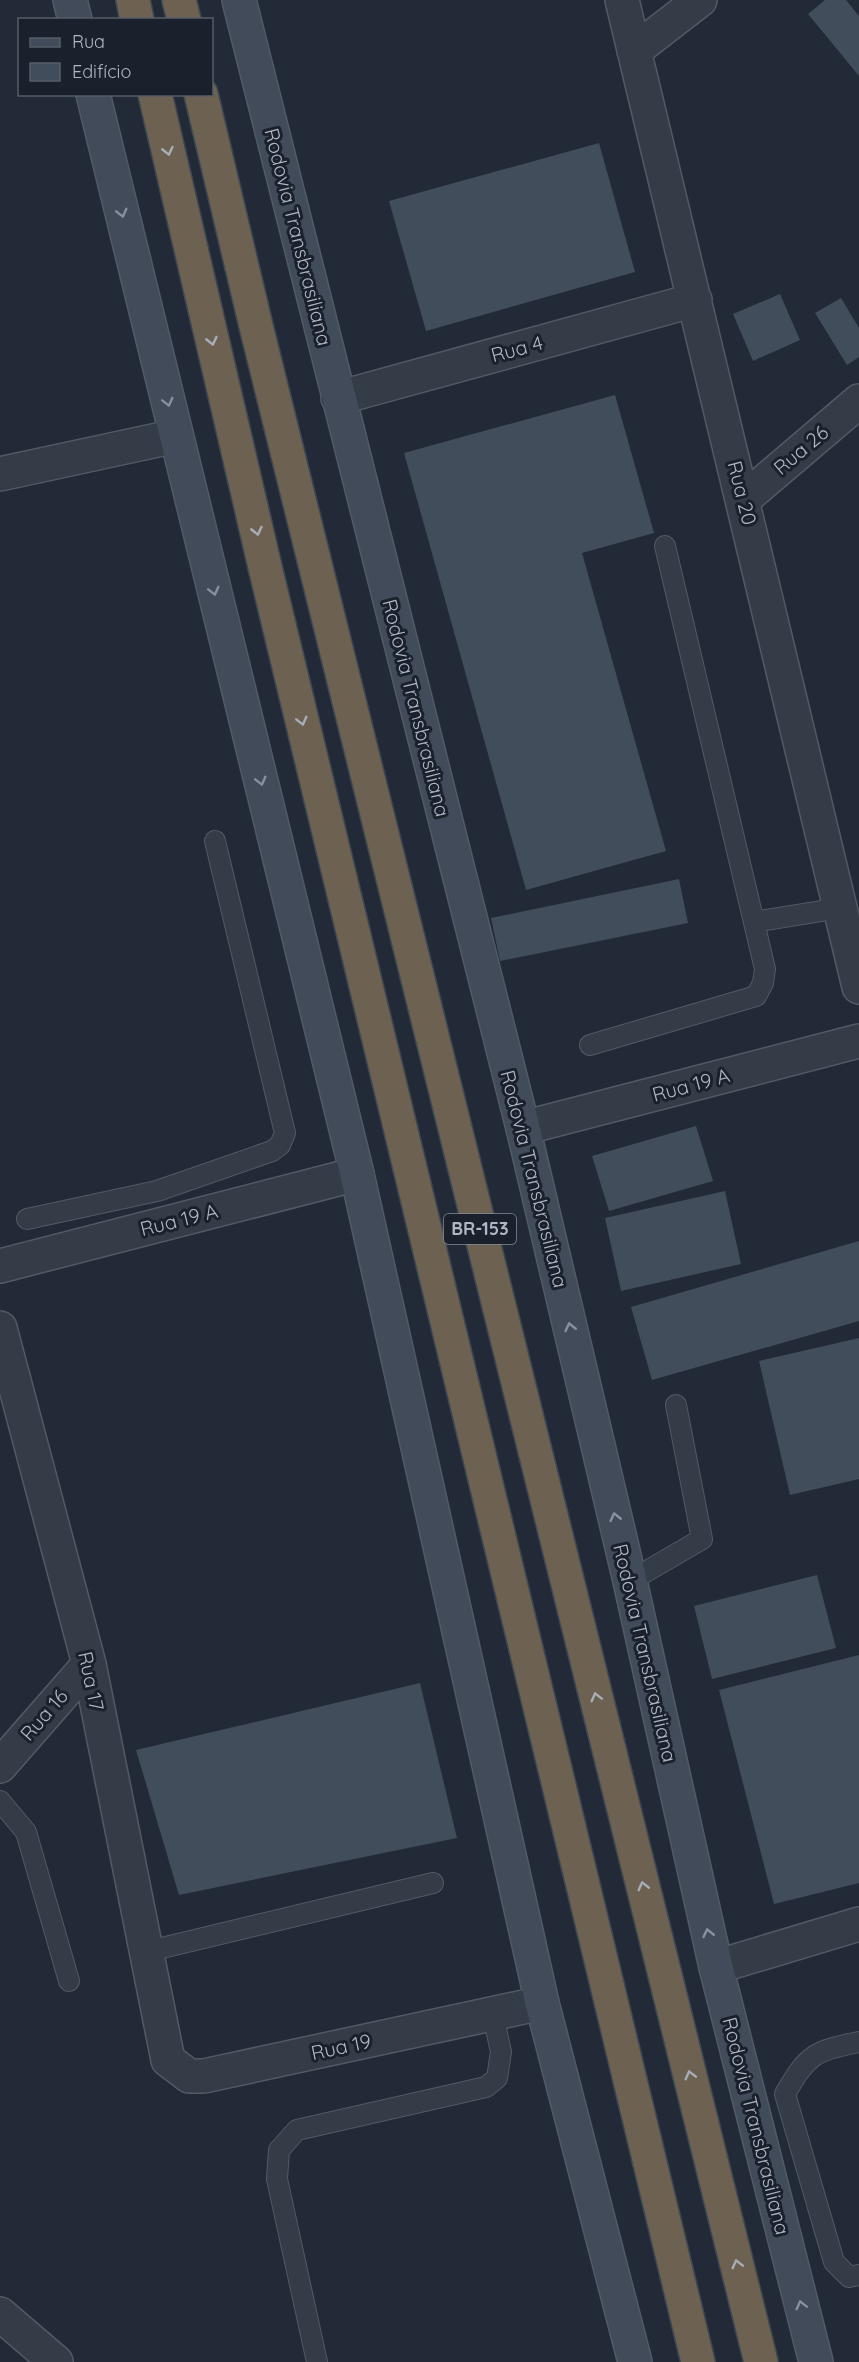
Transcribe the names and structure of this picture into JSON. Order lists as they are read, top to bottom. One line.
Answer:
{"streets":{"highway":["BR-153"],"main road":["Rodovia Transbrasiliana"],"street":["Rua 4","Rua 26","Rua 20","Rua 19 A","Rua 17","Rua 16","Rua 19"]},"crossings":[["Rodovia Transbrasiliana","Rua 4"],["Rodovia Transbrasiliana","Rua 19 A"],["Rua 4","Rua 20"],["Rua 26","Rua 20"],["Rua 17","Rua 16"],["Rua 17","Rua 19"]],"legend":["Rua","Edifício"]}
